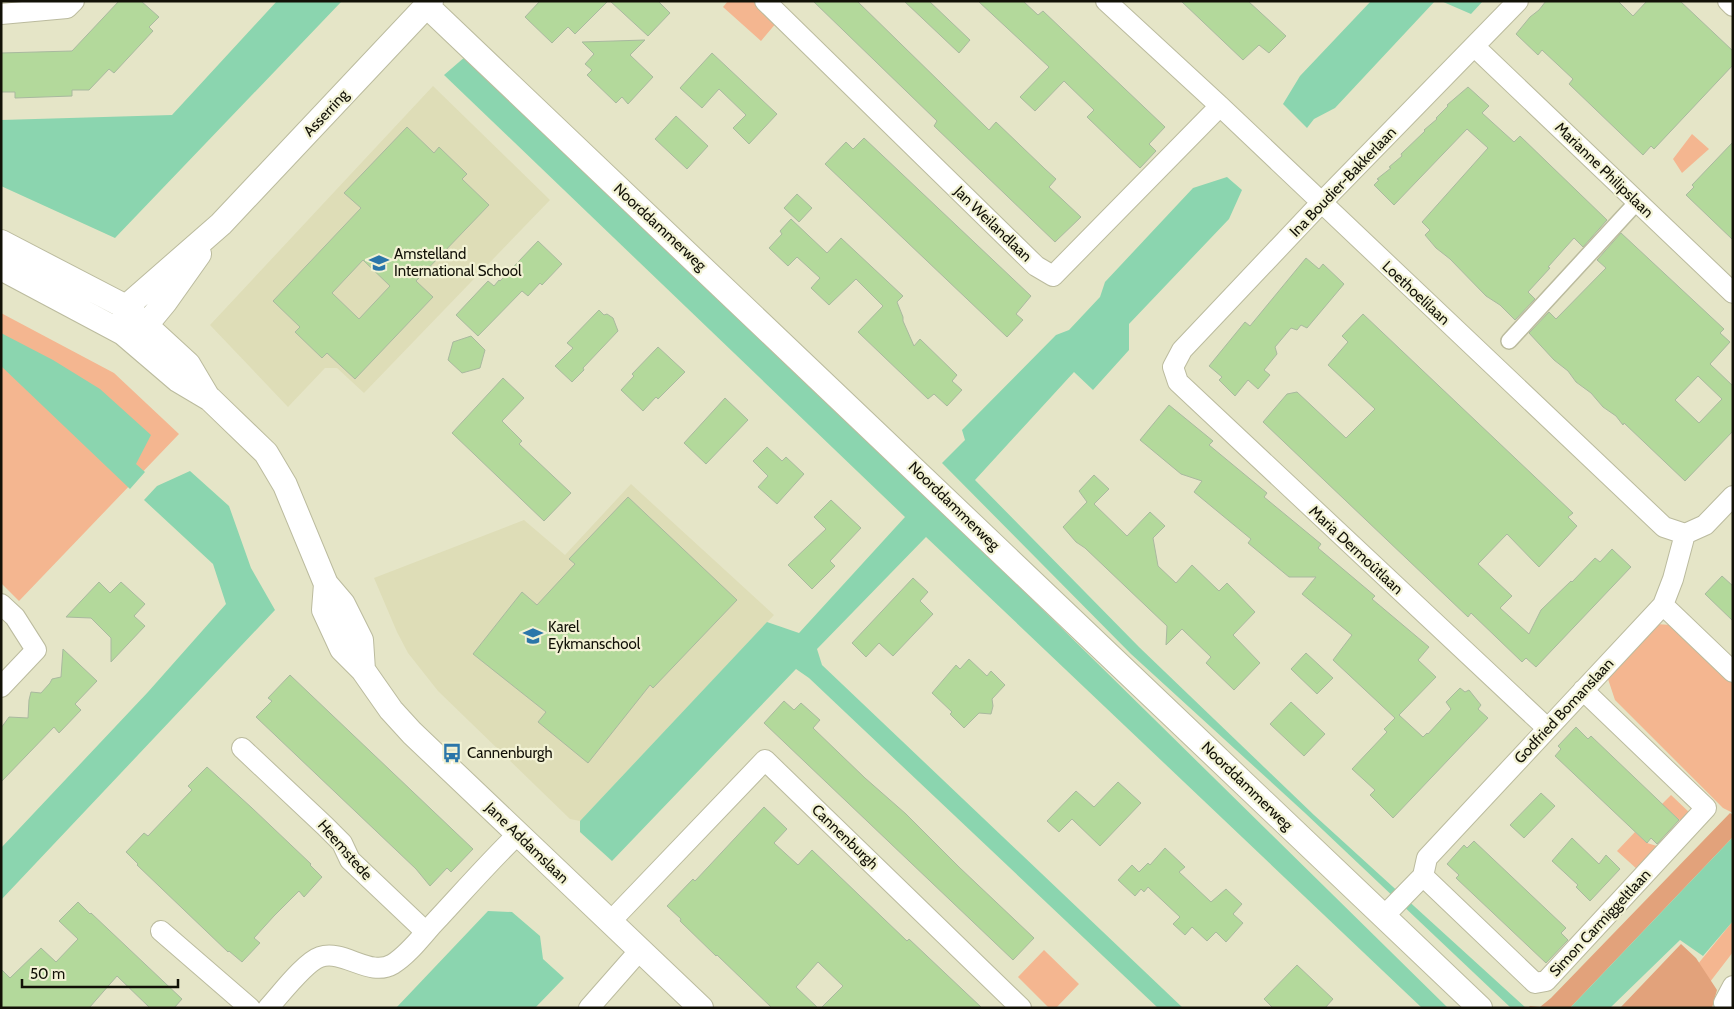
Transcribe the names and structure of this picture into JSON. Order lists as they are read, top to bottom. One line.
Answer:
{"streets":{"street":["Asserring","Marianne Philipslaan","Ina Boudier-Bakkerlaan","Jan Weilandlaan","Noorddammerweg","Loethoelilaan","Maria Dermoûtlaan","Godfried Bomanslaan","Cannenburgh","Jane Addamslaan","Heemstede","Simon Carmiggeltlaan"]},"crossings":[["Asserring","Noorddammerweg"],["Asserring","Jane Addamslaan"],["Marianne Philipslaan","Ina Boudier-Bakkerlaan"],["Ina Boudier-Bakkerlaan","Loethoelilaan"],["Ina Boudier-Bakkerlaan","Maria Dermoûtlaan"],["Jan Weilandlaan","Loethoelilaan"],["Loethoelilaan","Godfried Bomanslaan"],["Maria Dermoûtlaan","Godfried Bomanslaan"],["Godfried Bomanslaan","Simon Carmiggeltlaan"],["Cannenburgh","Jane Addamslaan"]],"places":{"school or university":["Amstelland International School","Karel Eykmanschool"],"bus stop":["Cannenburgh"]},"scale_bar":"50 m"}
